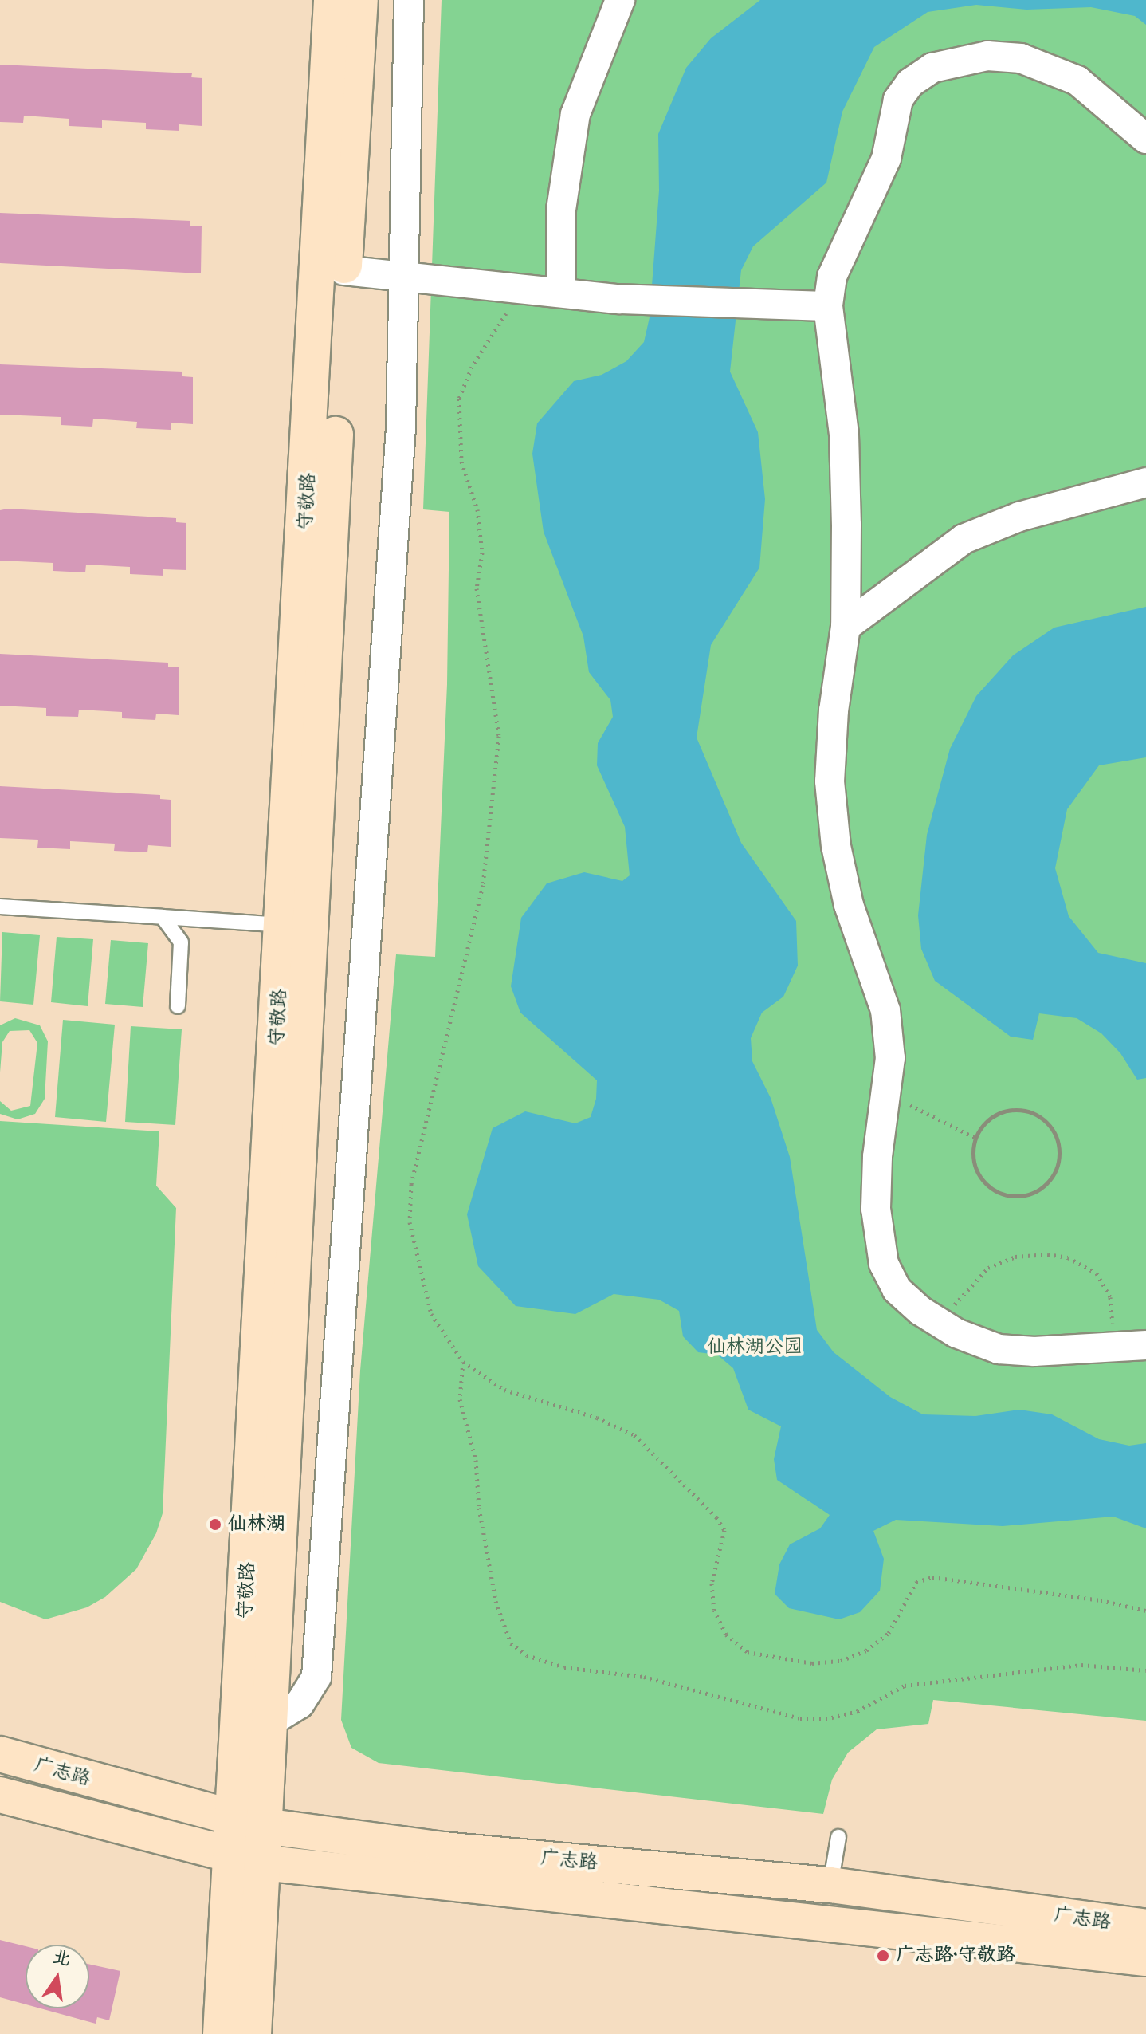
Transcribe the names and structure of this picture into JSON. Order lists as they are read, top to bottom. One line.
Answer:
{"streets":{"main road":["守敬路","广志路"]},"crossings":[["守敬路","广志路"]],"parks":["仙林湖公园"],"places":["仙林湖","广志路·守敬路"],"north":"top"}
